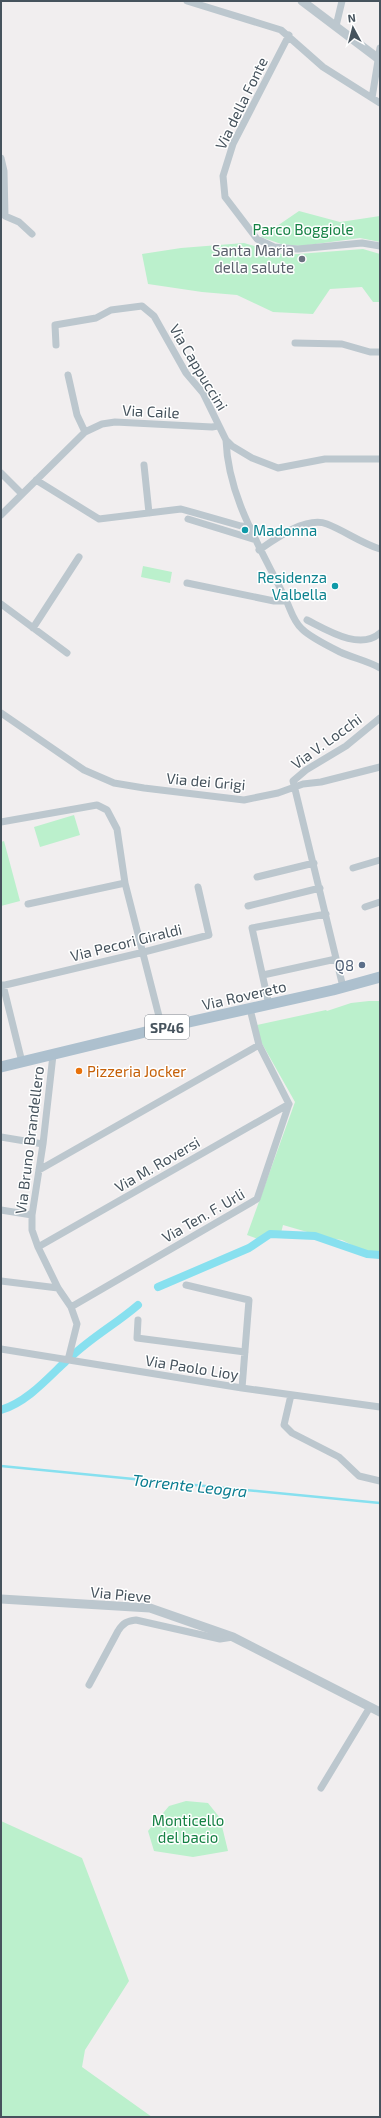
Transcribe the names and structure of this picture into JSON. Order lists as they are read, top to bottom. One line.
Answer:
{"streets":{"main road":["Via Rovereto","SP46"],"street":["Via della Fonte","Via Cappuccini","Via Caile","Via V. Locchi","Via dei Grigi","Via Pecori Giraldi","Via Bruno Brandellero","Via M. Roversi","Via Ten. F. Urli","Via Paolo Lioy","Via Pieve"]},"crossings":[["Via Cappuccini","Via Caile"],["Via V. Locchi","Via dei Grigi"],["Via Rovereto","Via Bruno Brandellero"],["Via Bruno Brandellero","Via M. Roversi"],["Via Bruno Brandellero","Via Ten. F. Urli"],["Via Bruno Brandellero","Via Paolo Lioy"],["Via M. Roversi","Via Ten. F. Urli"]],"water":["Torrente Leogra"],"parks":["Parco Boggiole","Monticello del bacio"],"places":["Santa Maria della salute","Madonna","Residenza Valbella","Q8","Pizzeria Jocker"],"north":"top"}
